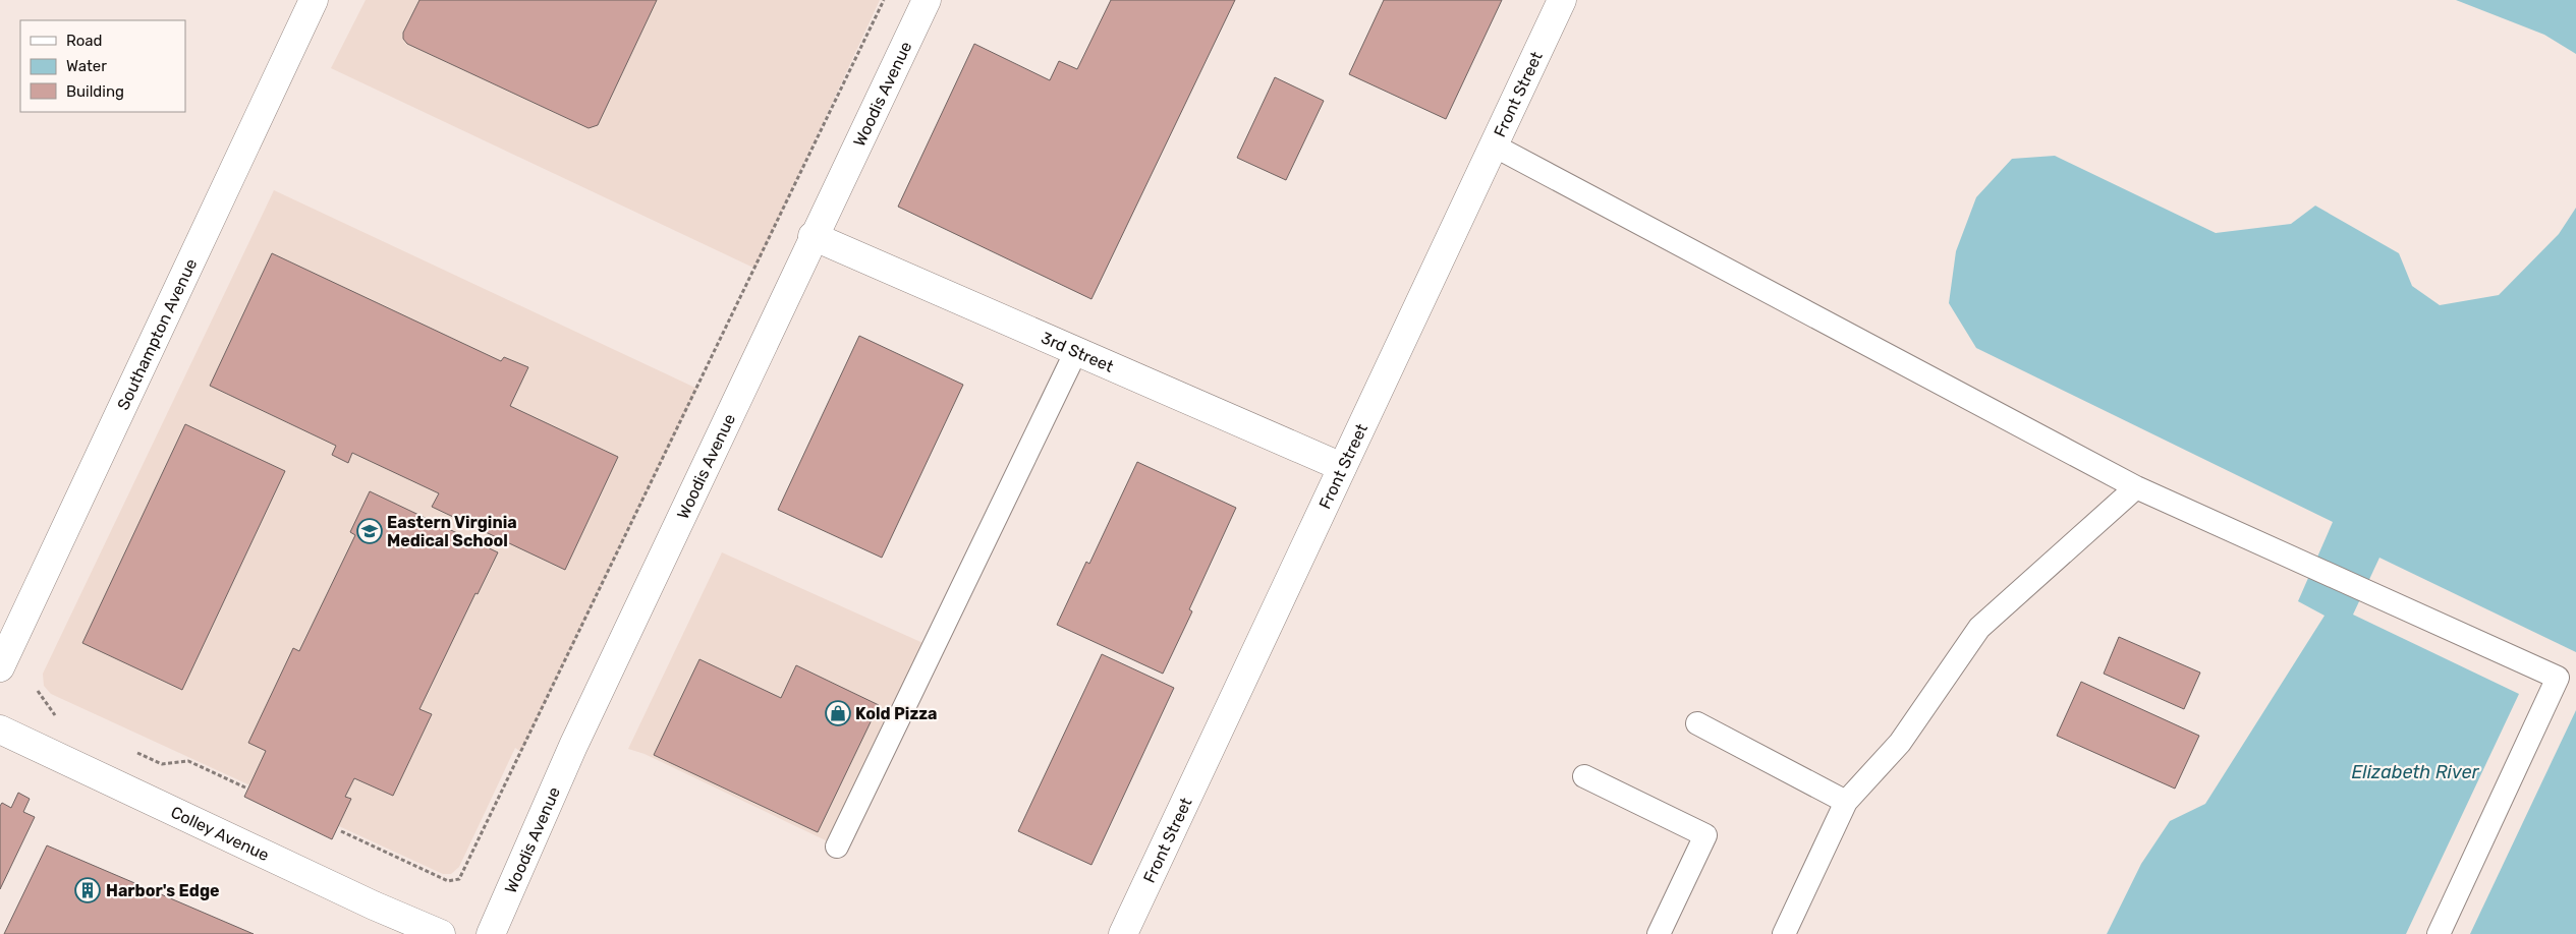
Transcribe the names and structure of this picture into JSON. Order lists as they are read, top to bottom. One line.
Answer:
{"streets":{"street":["Woodis Avenue","Front Street","Southampton Avenue","3rd Street","Colley Avenue"]},"crossings":[["Woodis Avenue","3rd Street"],["Front Street","3rd Street"]],"water":["Elizabeth River"],"places":{"school or university":["Eastern Virginia Medical School"],"shop":["Kold Pizza"],"building":["Harbor's Edge"]},"legend":["Road","Water","Building"]}
